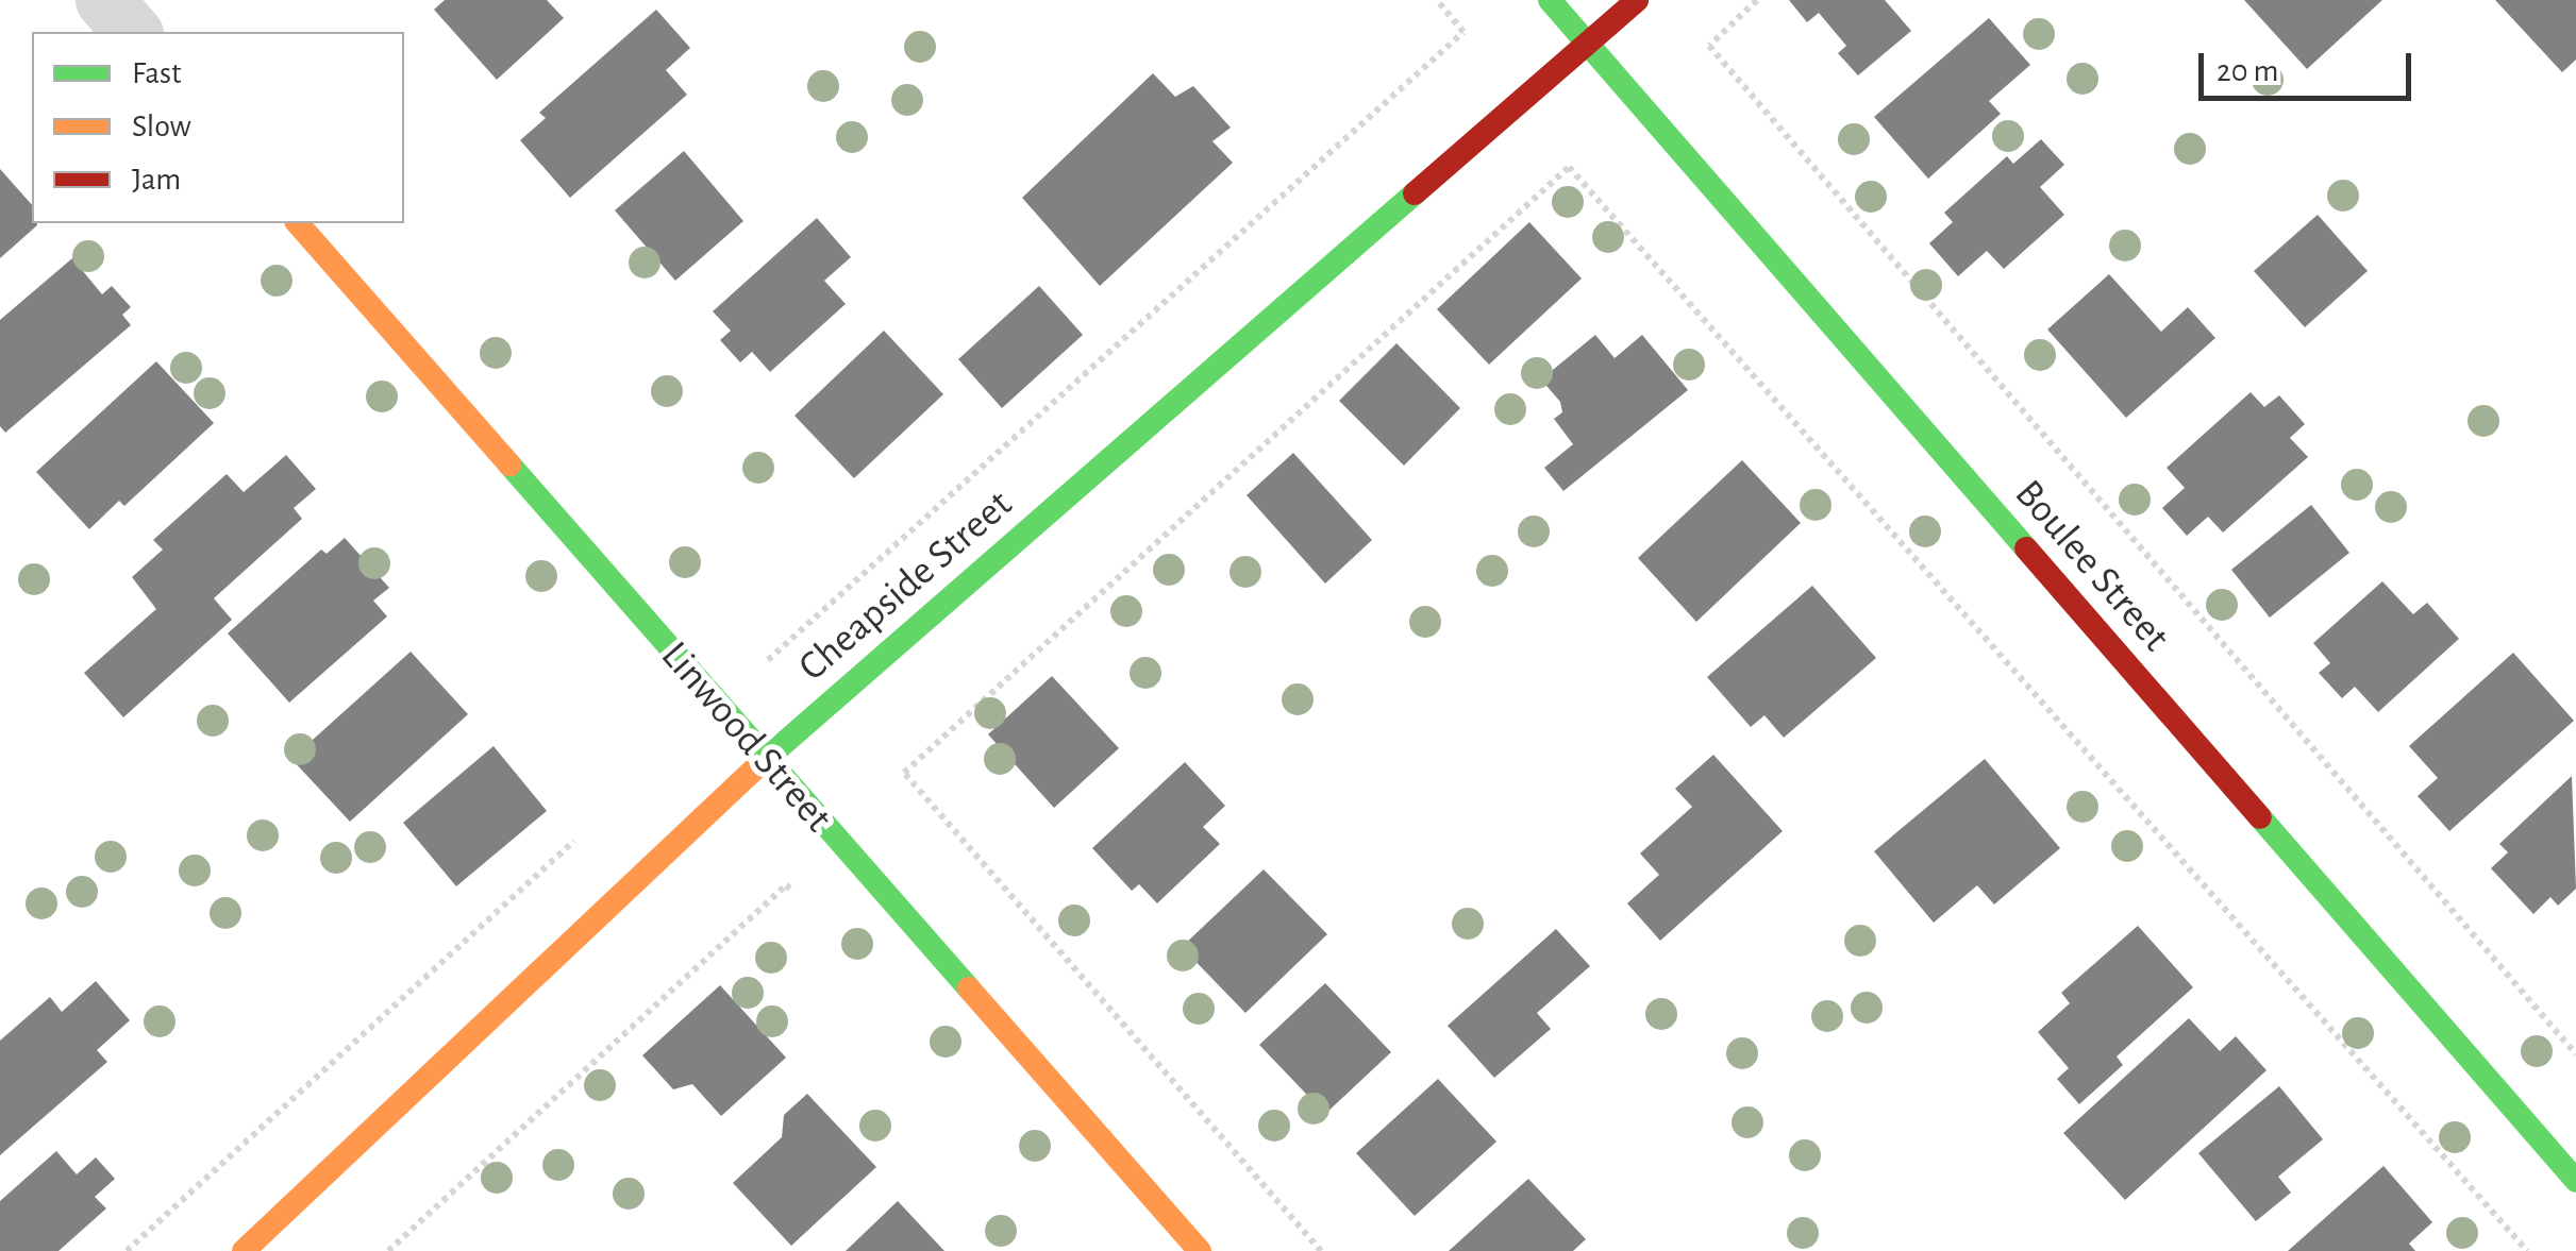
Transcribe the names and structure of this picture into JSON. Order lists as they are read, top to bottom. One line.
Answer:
{"streets":{"street":["Boulee Street","Cheapside Street","Linwood Street"]},"crossings":[["Boulee Street","Cheapside Street"],["Cheapside Street","Linwood Street"]],"legend":["Fast","Slow","Jam"],"scale_bar":"20 m"}
